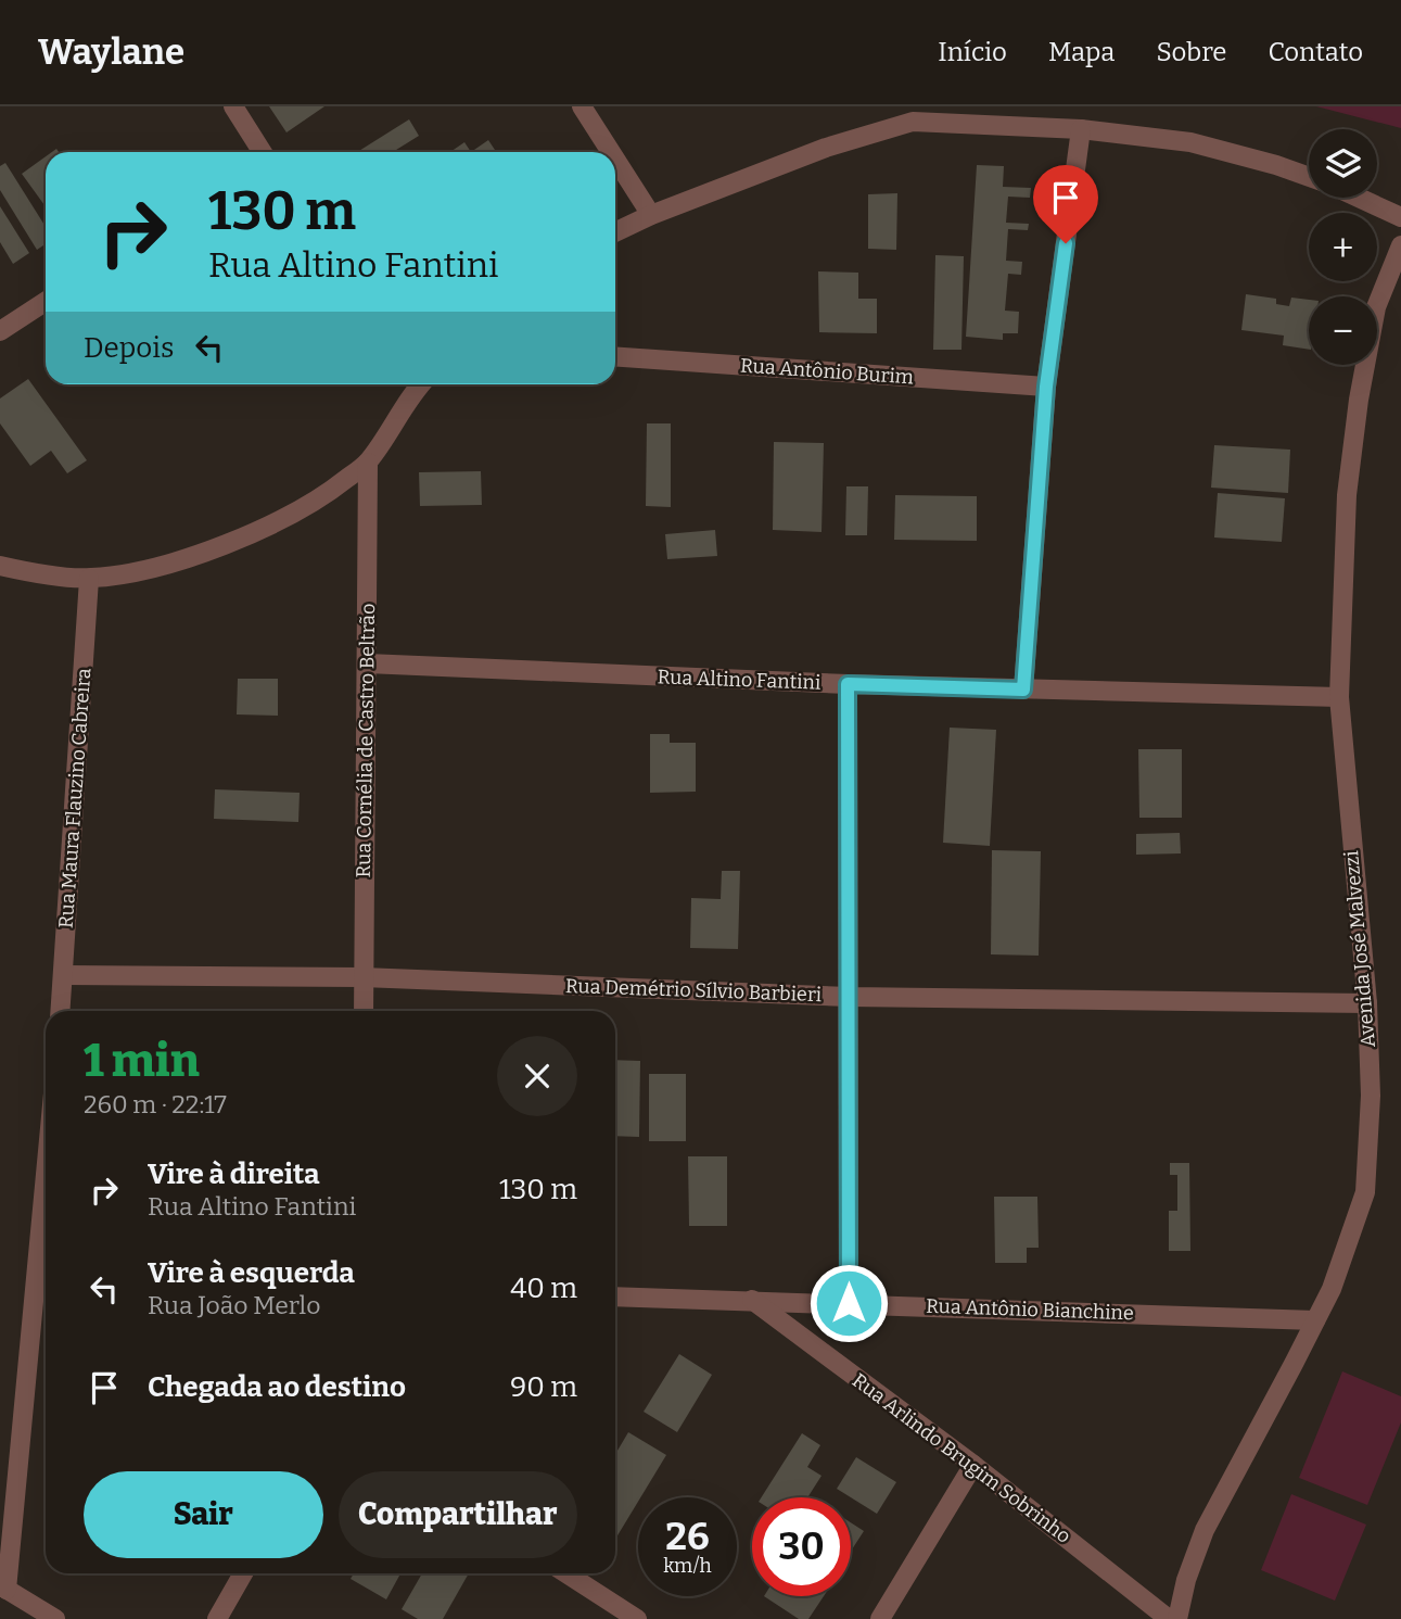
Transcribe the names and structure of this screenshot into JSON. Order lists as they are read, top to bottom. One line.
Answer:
{"streets":{"street":["Rua Antônio Burim","Rua Altino Fantini","Rua Cornélia de Castro Beltrão","Rua Maura Flauzino Cabreira","Avenida José Malvezzi","Rua Demétrio Sílvio Barbieri","Rua Antônio Bianchine","Rua Arlindo Brugim Sobrinho"]},"crossings":[["Rua Altino Fantini","Rua Cornélia de Castro Beltrão"],["Rua Altino Fantini","Avenida José Malvezzi"],["Rua Cornélia de Castro Beltrão","Rua Demétrio Sílvio Barbieri"],["Rua Maura Flauzino Cabreira","Rua Demétrio Sílvio Barbieri"],["Avenida José Malvezzi","Rua Demétrio Sílvio Barbieri"],["Avenida José Malvezzi","Rua Antônio Bianchine"],["Rua Antônio Bianchine","Rua Arlindo Brugim Sobrinho"]],"page":{"header":"Waylane","nav":["Início","Mapa","Sobre","Contato"],"map_buttons":["+","−"],"turn":["130 m","Rua Altino Fantini"],"then":"Depois","heading":["1 min","260 m · 22:17"],"list":[{"name":"Vire à direita","note":"Rua Altino Fantini","value":"130 m"},{"name":"Vire à esquerda","note":"Rua João Merlo","value":"40 m"},{"name":"Chegada ao destino","value":"90 m"}],"buttons":["Sair","Compartilhar"],"speed":"26 km/h","limit":"30"}}
